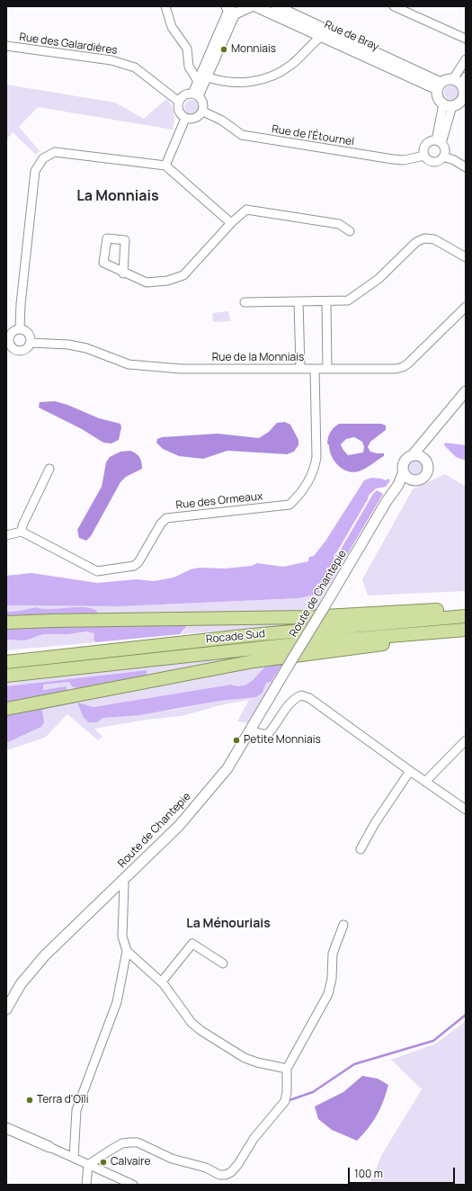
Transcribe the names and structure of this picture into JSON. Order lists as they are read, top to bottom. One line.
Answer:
{"streets":{"highway":["Rocade Sud"],"street":["Rue de Bray","Rue des Galardières","Rue de l'Étournel","Rue de la Monniais","Rue des Ormeaux","Route de Chantepie"]},"crossings":[["Rue des Galardières","Rue de l'Étournel"],["Rue de la Monniais","Rue des Ormeaux"]],"districts":["La Monniais","La Ménouriais"],"places":["Monniais","Petite Monniais","Terra d'Oïli","Calvaire"],"scale_bar":"100 m"}
